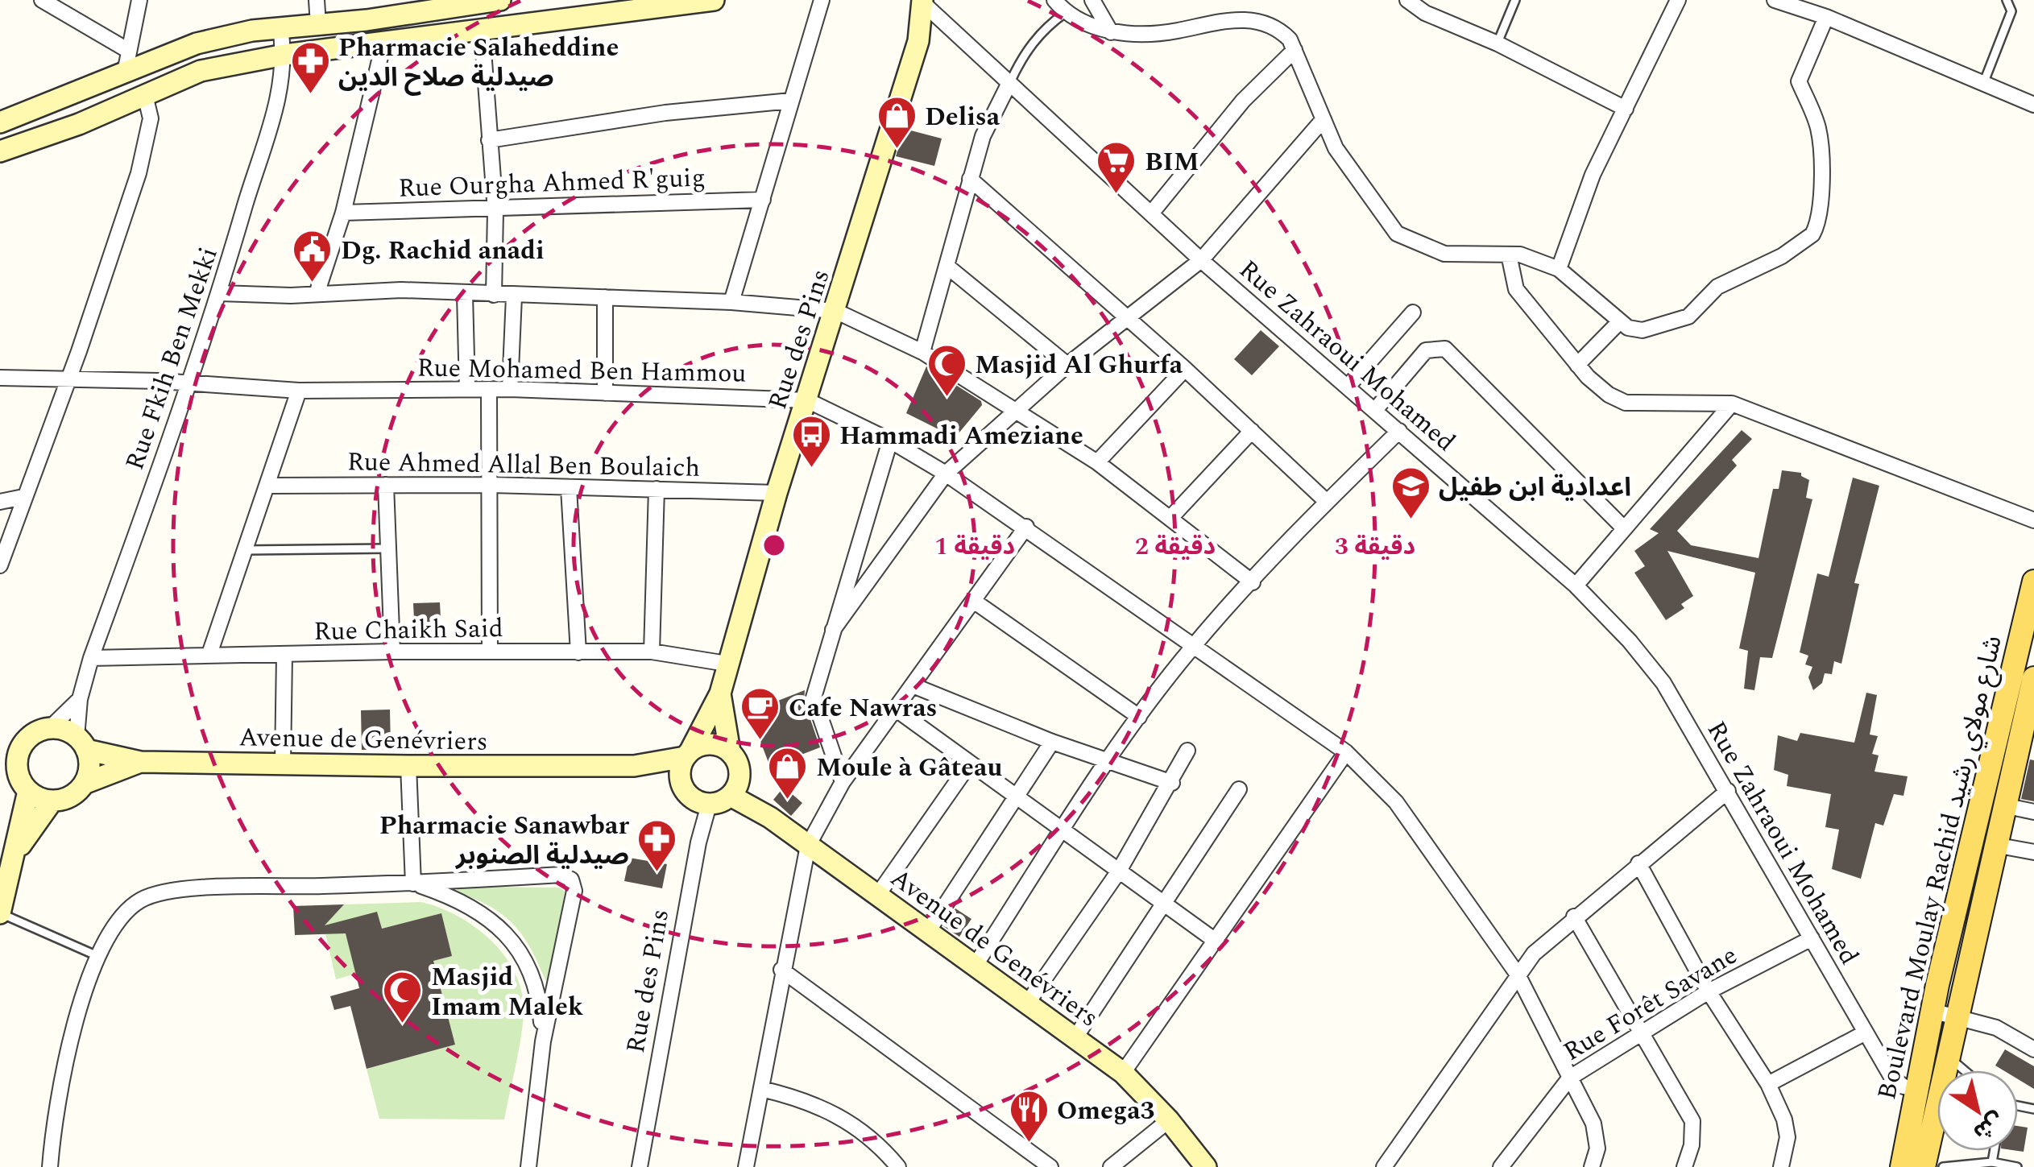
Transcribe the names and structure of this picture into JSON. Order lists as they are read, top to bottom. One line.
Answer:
{"streets":{"main road":["Boulevard Moulay Rachid شارع مولاي رشيد"],"street":["Rue Ourgha Ahmed R'guig","Rue des Pins","Rue Zahraoui Mohamed","Rue Fkih Ben Mekki","Rue Mohamed Ben Hammou","Rue Ahmed Allal Ben Boulaich","Rue Chaikh Said","Avenue de Genévriers","Rue Forêt Savane"]},"crossings":[["Rue des Pins","Rue Zahraoui Mohamed"],["Rue des Pins","Rue Mohamed Ben Hammou"],["Rue des Pins","Rue Ahmed Allal Ben Boulaich"],["Rue des Pins","Rue Chaikh Said"],["Rue des Pins","Avenue de Genévriers"],["Rue Zahraoui Mohamed","Boulevard Moulay Rachid شارع مولاي رشيد"],["Rue Zahraoui Mohamed","Rue Forêt Savane"],["Rue Fkih Ben Mekki","Rue Mohamed Ben Hammou"],["Rue Fkih Ben Mekki","Rue Chaikh Said"],["Rue Fkih Ben Mekki","Avenue de Genévriers"],["Rue Mohamed Ben Hammou","Rue Forêt Savane"]],"places":{"pharmacy":["Pharmacie Salaheddine صيدلية صلاح الدين","Pharmacie Sanawbar صيدلية الصنوبر"],"shop":["Delisa","Moule à Gâteau"],"supermarket":["BIM"],"public building":["Dg. Rachid anadi"],"mosque":["Masjid Al Ghurfa","Masjid Imam Malek"],"bus stop":["Hammadi Ameziane"],"school or university":["اعدادية ابن طفيل"],"cafe":["Cafe Nawras"],"restaurant":["Omega3"]},"north":"bottom right","rings":["1 دقيقة","2 دقيقة","3 دقيقة"]}
